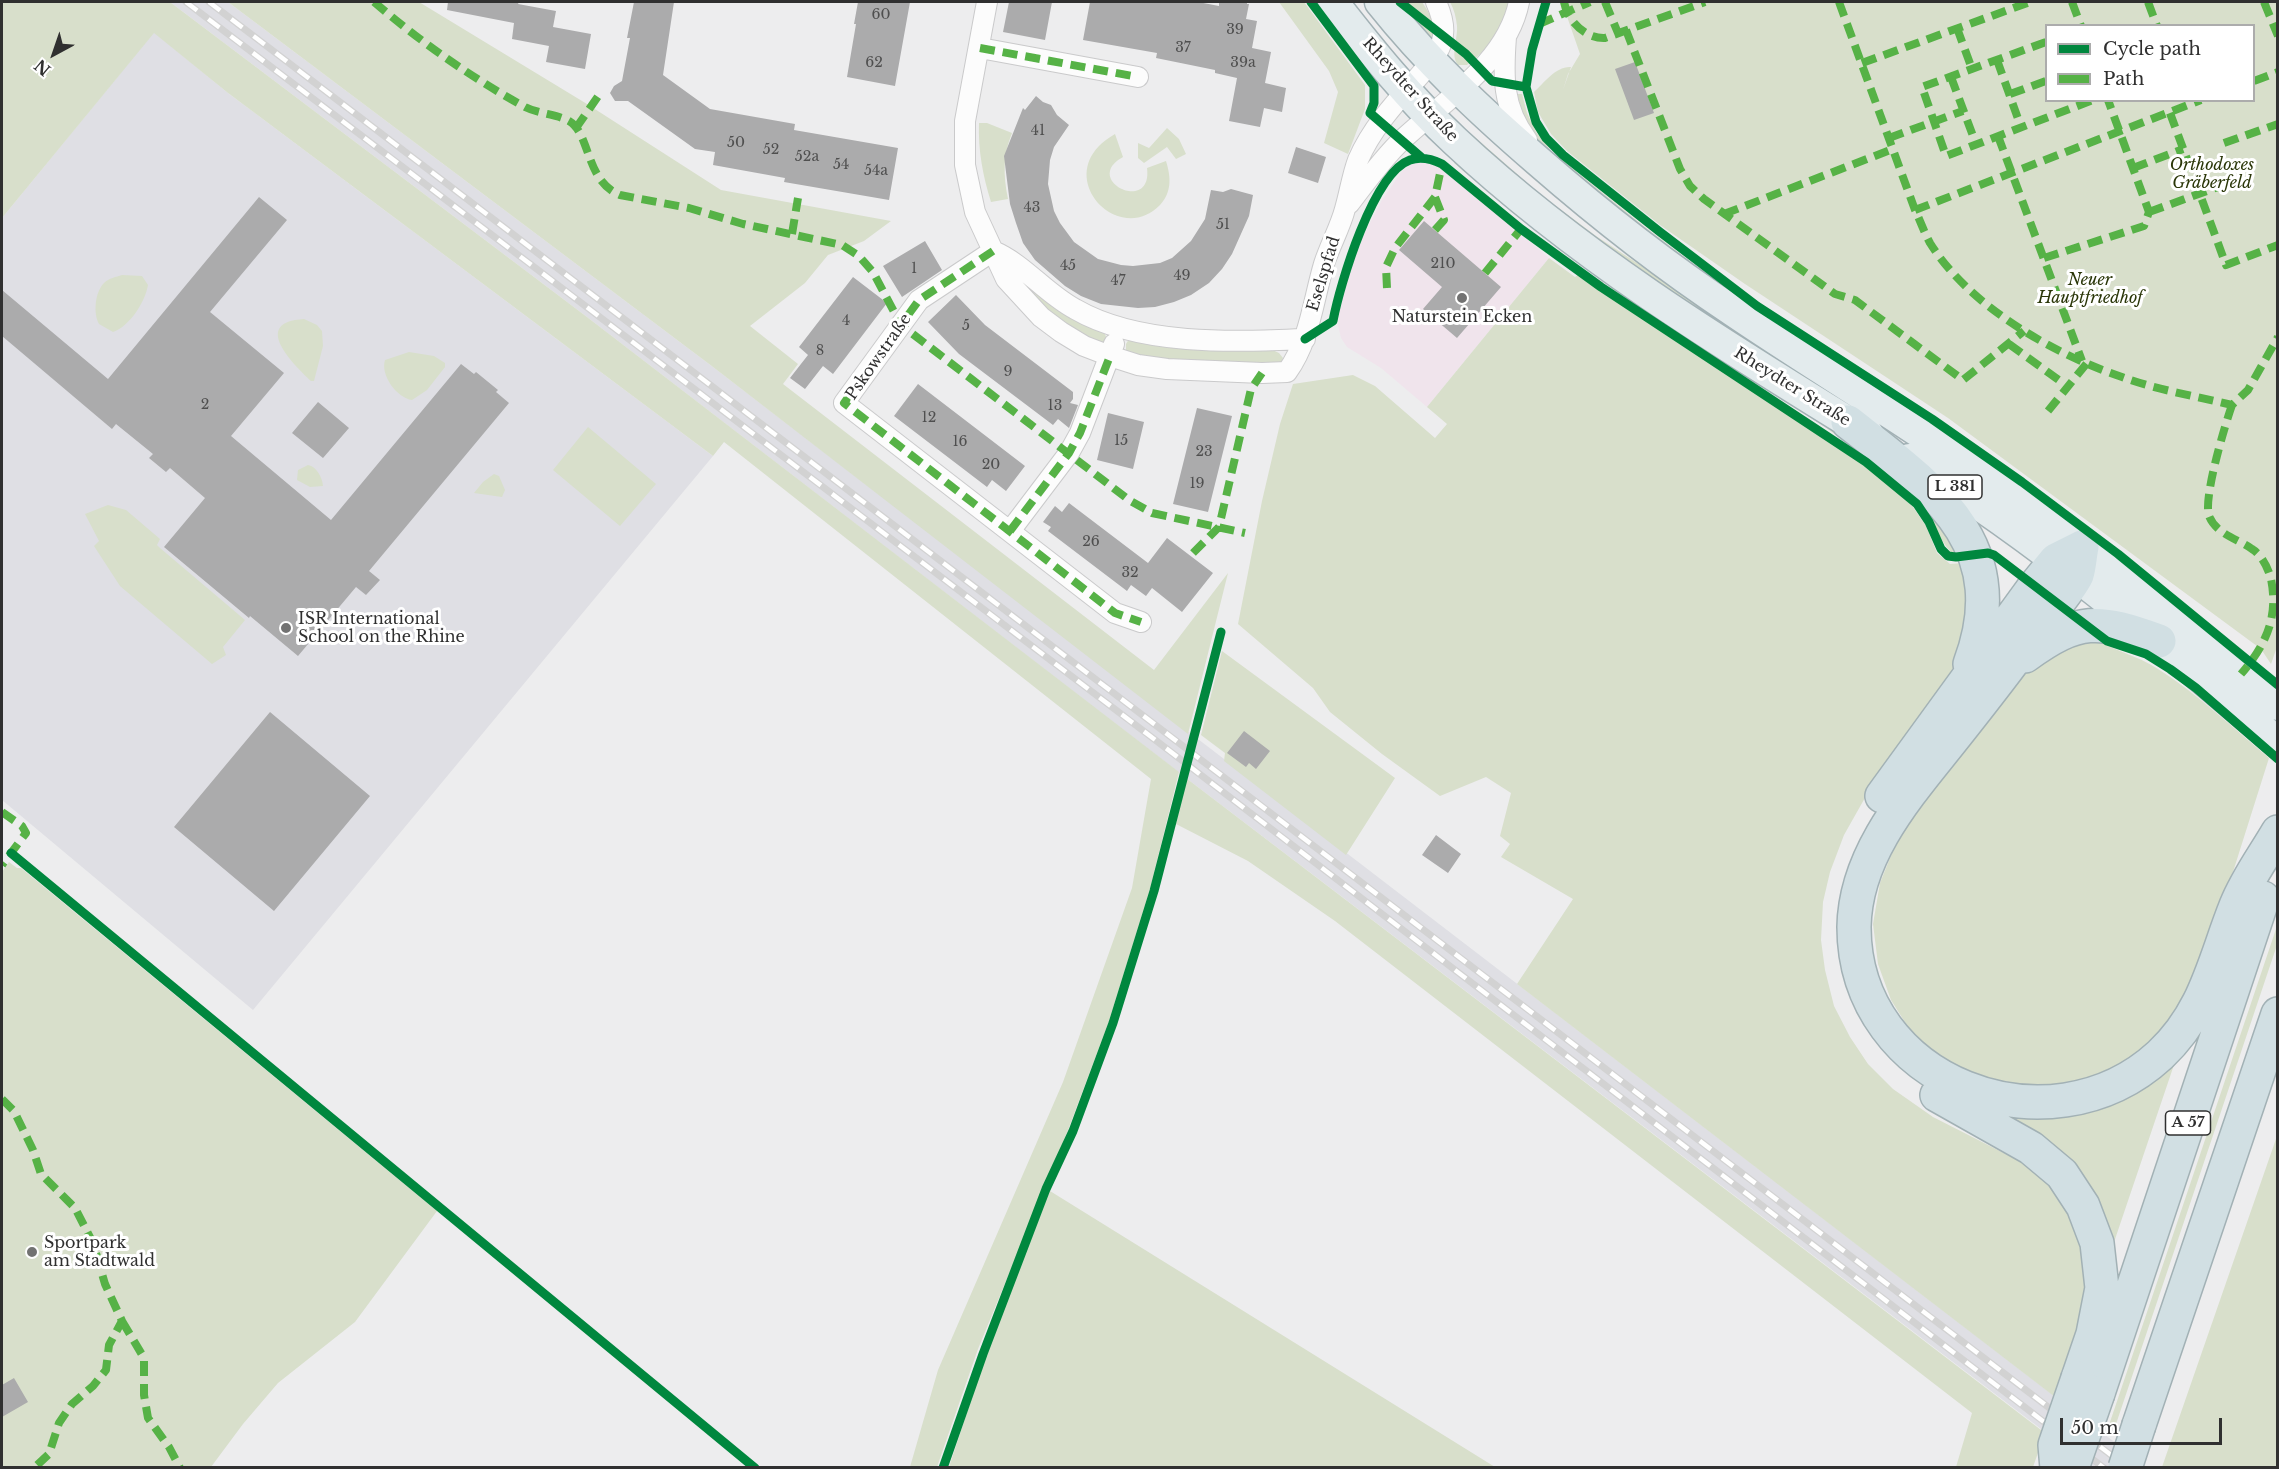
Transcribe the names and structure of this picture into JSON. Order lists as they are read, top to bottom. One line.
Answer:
{"streets":{"highway":["A 57"],"main road":["Rheydter Straße","L 381"],"street":["Eselspfad","Pskowstraße"]},"crossings":[["Rheydter Straße","Eselspfad"]],"parks":["Orthodoxes Gräberfeld","Neuer Hauptfriedhof"],"places":["Naturstein Ecken","ISR International School on the Rhine","Sportpark am Stadtwald"],"house_numbers":["60","39","37","62","39a","41","50","52","52a","54","54a","43","51","210","45","1","49","47","4","5","8","9","2","13","12","15","16","23","20","19","26","32"],"legend":["Cycle path","Path"],"scale_bar":"50 m","north":"bottom left"}
